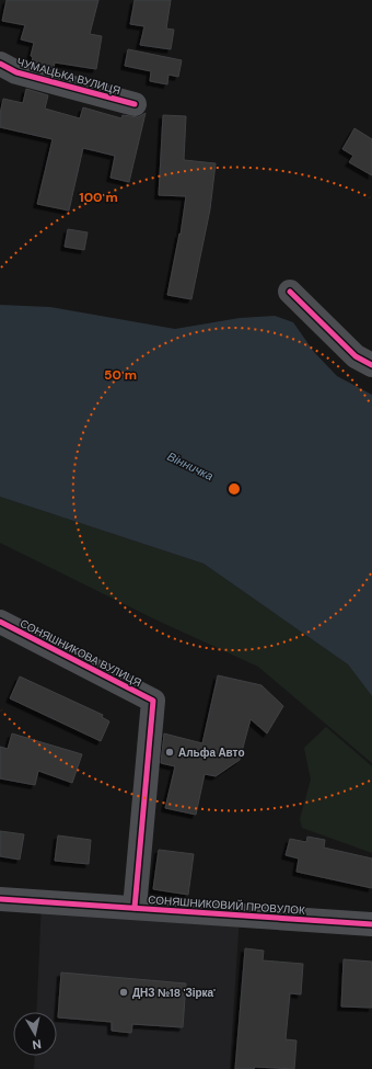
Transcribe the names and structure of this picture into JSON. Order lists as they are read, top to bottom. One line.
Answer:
{"streets":{"street":["ЧУМАЦЬКА ВУЛИЦЯ","СОНЯШНИКОВА ВУЛИЦЯ","СОНЯШНИКОВИЙ ПРОВУЛОК"]},"crossings":[["СОНЯШНИКОВА ВУЛИЦЯ","СОНЯШНИКОВИЙ ПРОВУЛОК"]],"water":["Вінничка"],"places":["Альфа Авто","ДНЗ №18 'Зірка'"],"north":"bottom","rings":["100 m","50 m"]}
